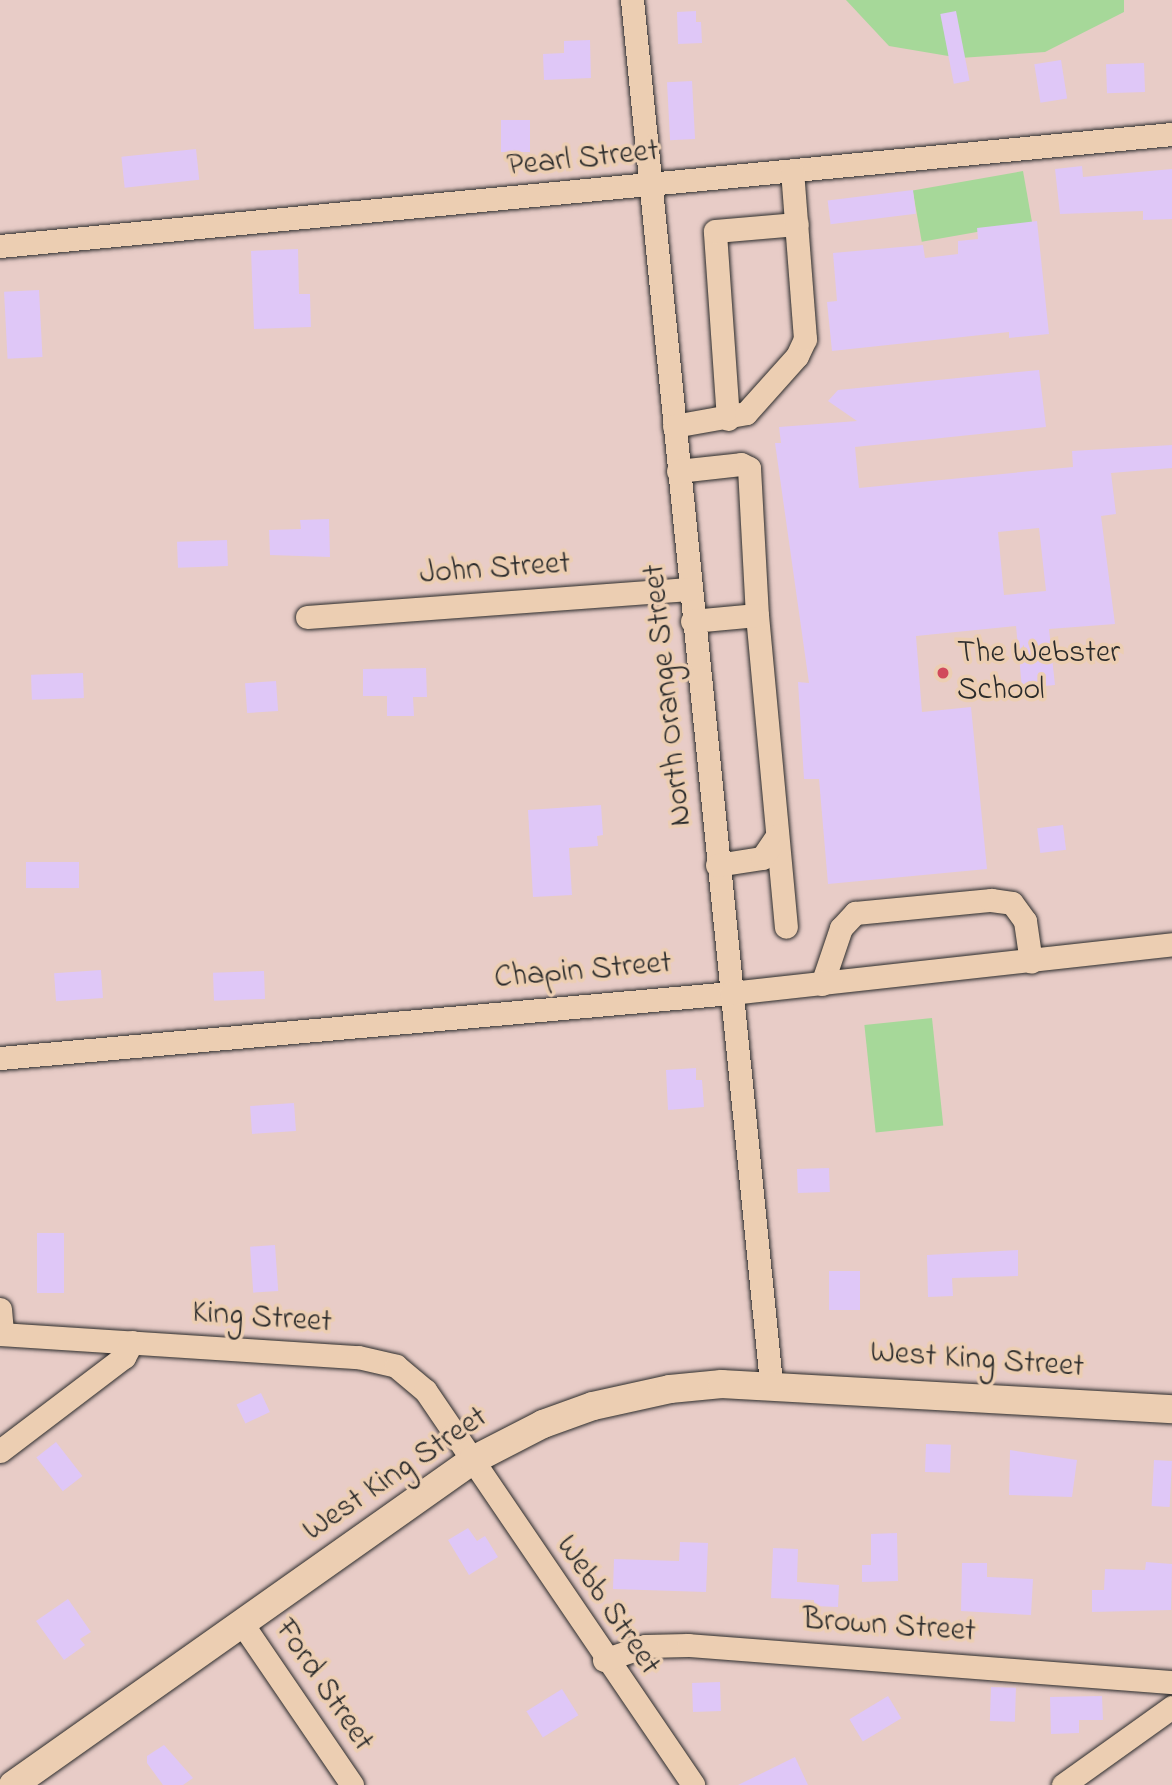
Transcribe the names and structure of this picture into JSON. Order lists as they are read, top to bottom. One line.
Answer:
{"streets":{"main road":["West King Street"],"street":["Pearl Street","John Street","North Orange Street","Chapin Street","King Street","Webb Street","Brown Street","Ford Street"]},"crossings":[["Pearl Street","North Orange Street"],["John Street","North Orange Street"],["North Orange Street","Chapin Street"],["North Orange Street","West King Street"],["King Street","West King Street"],["King Street","Webb Street"],["West King Street","Webb Street"],["West King Street","Ford Street"],["Webb Street","Brown Street"]],"places":["The Webster School"]}
